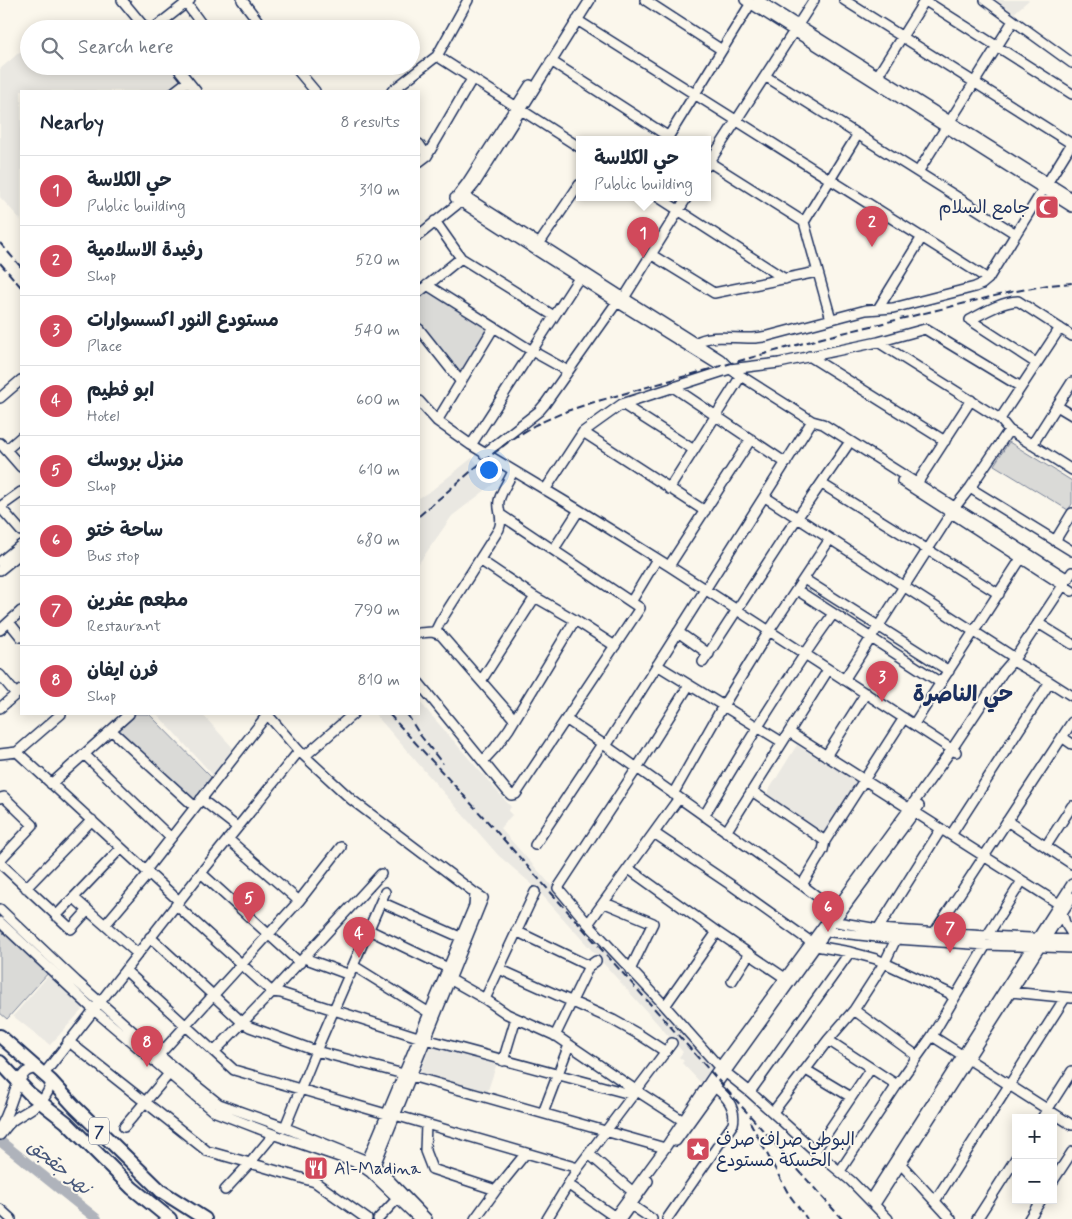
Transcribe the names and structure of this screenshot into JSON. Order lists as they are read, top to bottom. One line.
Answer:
{"streets":{"highway":["7"]},"districts":["حي الناصرة"],"water":["نهر جقجق"],"places":{"mosque":["جامع السلام"],"place":["البوطي صراف صرف الحسكة مستودع"],"restaurant":["Al-Madina"]},"page":{"search":"Search here","heading":["Nearby","8 results"],"popup":["حي الكلاسة","Public building"],"list":[{"mark":"1","name":"حي الكلاسة","note":"Public building","value":"310 m"},{"mark":"2","name":"رفيدة الاسلامية","note":"Shop","value":"520 m"},{"mark":"3","name":"مستودع النور اكسسوارات","note":"Place","value":"540 m"},{"mark":"4","name":"ابو فطيم","note":"Hotel","value":"600 m"},{"mark":"5","name":"منزل بروسك","note":"Shop","value":"610 m"},{"mark":"6","name":"ساحة ختو","note":"Bus stop","value":"680 m"},{"mark":"7","name":"مطعم عفرين","note":"Restaurant","value":"790 m"},{"mark":"8","name":"فرن ايفان","note":"Shop","value":"810 m"}],"pins":["2","1","3","5","6","7","4","8"],"map_buttons":["+","−"]}}
